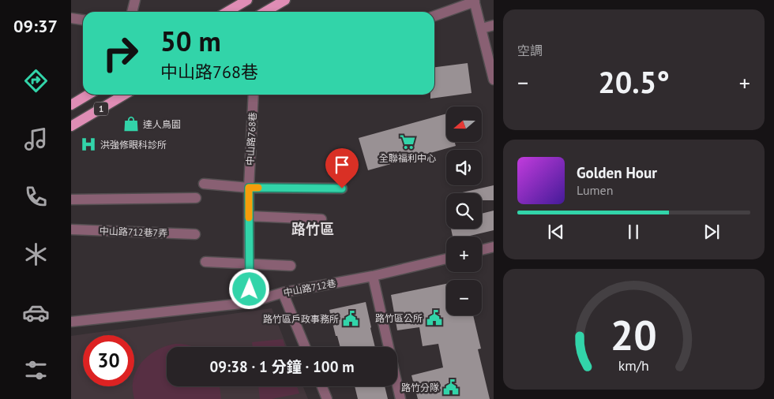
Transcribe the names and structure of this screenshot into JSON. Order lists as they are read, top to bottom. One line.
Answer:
{"streets":{"main road":["1"],"street":["中山路768巷","中山路712巷7弄","中山路712巷"]},"crossings":[["中山路768巷","中山路712巷"]],"districts":["路竹區"],"places":{"shop":["達人鳥園"],"supermarket":["全聯福利中心"],"hospital":["洪強修眼科診所"],"public building":["路竹區公所","路竹區戶政事務所","路竹分隊"]},"north":"left","page":{"tabs":"09:37","tile":"空調","turn":["50 m","中山路768巷"],"heat":["−","20.5°","+"],"map_buttons":["+","−"],"song":["Golden Hour","Lumen"],"limit":"30","trip":"09:38 · 1 分鐘 · 100 m","gauge":["20","km/h"]}}
